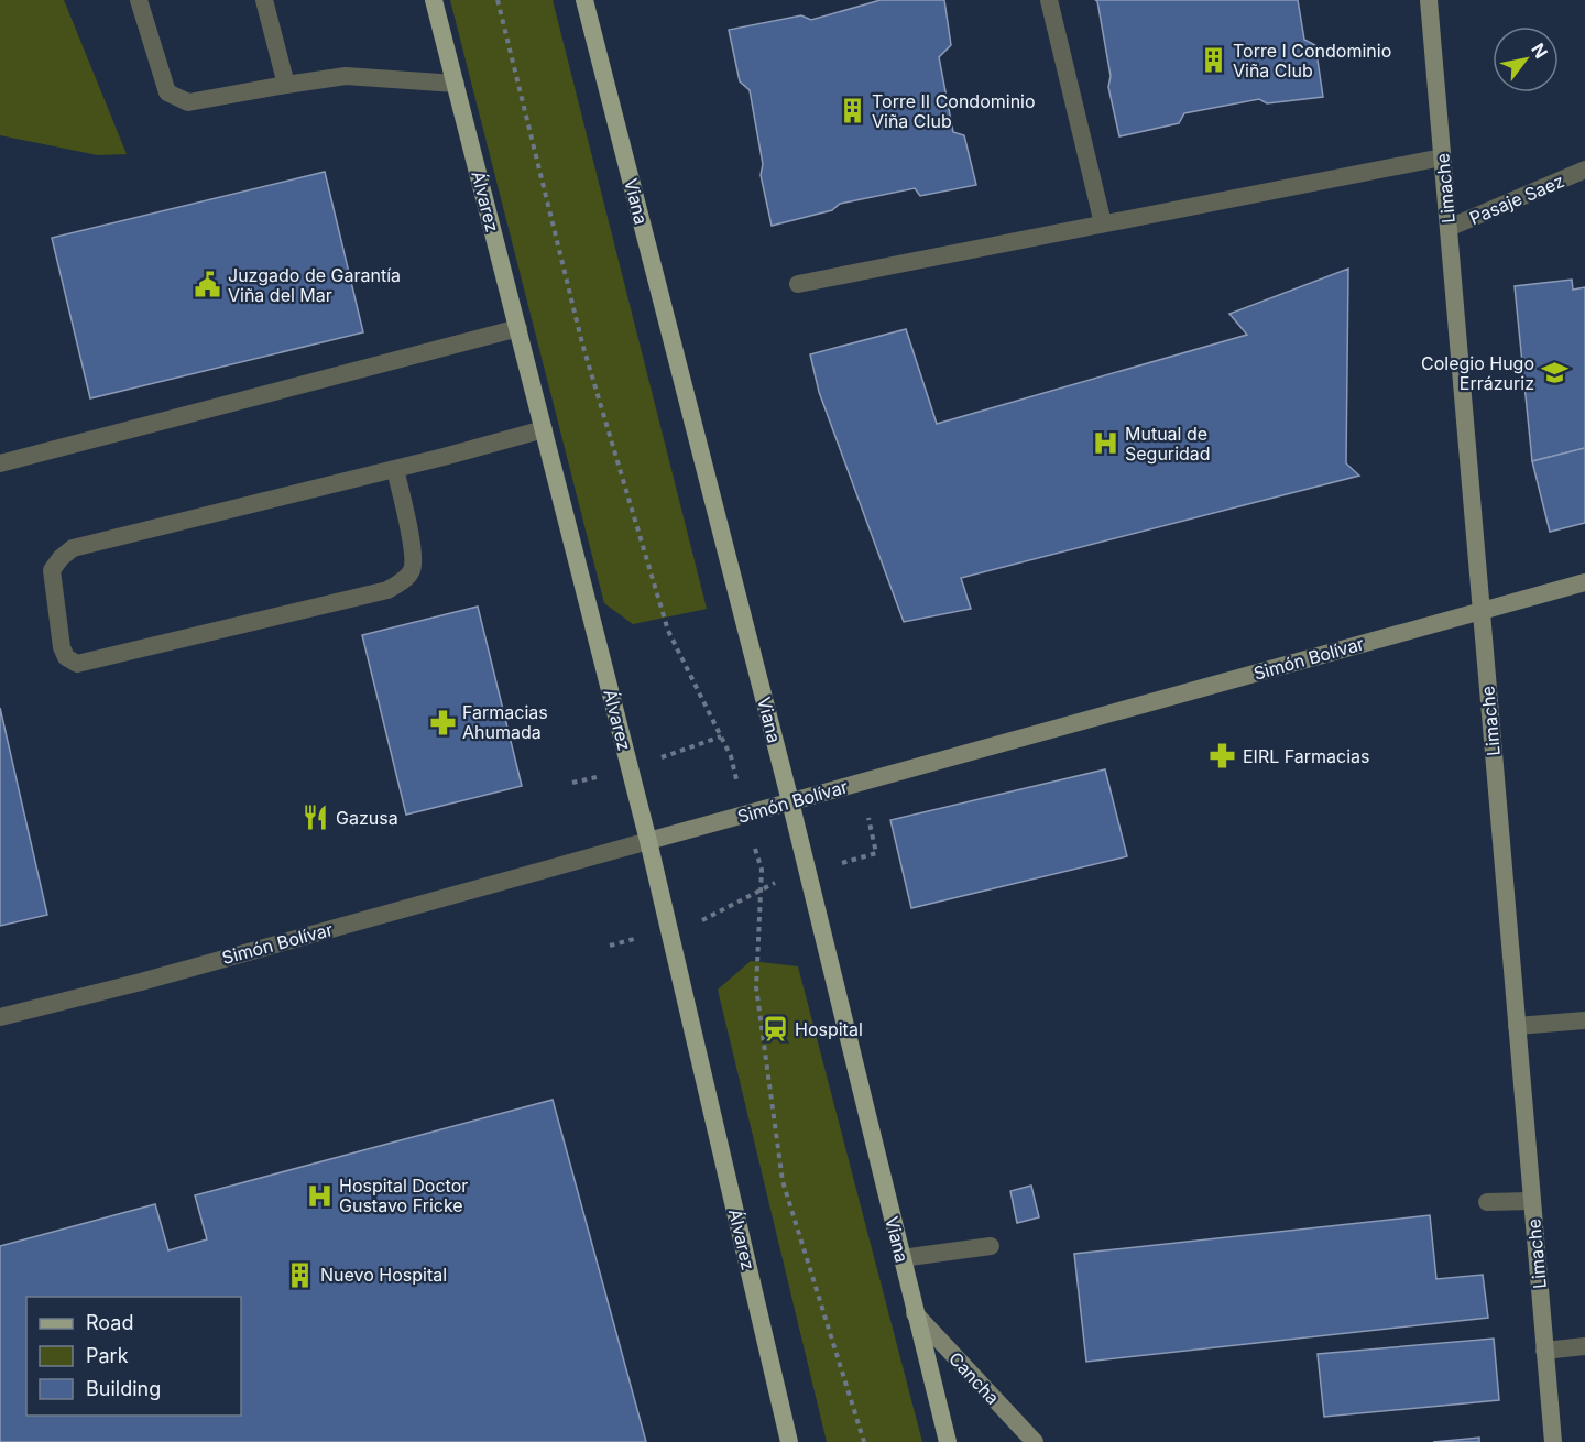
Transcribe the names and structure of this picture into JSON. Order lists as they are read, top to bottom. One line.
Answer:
{"streets":{"main road":["Limache","Álvarez","Viana","Simón Bolívar","Cancha"],"street":["Pasaje Saez"]},"crossings":[["Limache","Pasaje Saez"],["Limache","Simón Bolívar"],["Álvarez","Simón Bolívar"],["Viana","Simón Bolívar"],["Viana","Cancha"]],"places":{"building":["Torre I Condominio Viña Club","Torre II Condominio Viña Club","Nuevo Hospital"],"public building":["Juzgado de Garantía Viña del Mar"],"school or university":["Colegio Hugo Errázuriz"],"hospital":["Mutual de Seguridad","Hospital Doctor Gustavo Fricke"],"pharmacy":["Farmacias Ahumada","EIRL Farmacias"],"restaurant":["Gazusa"],"station":["Hospital"]},"legend":["Road","Park","Building"],"north":"top right"}
